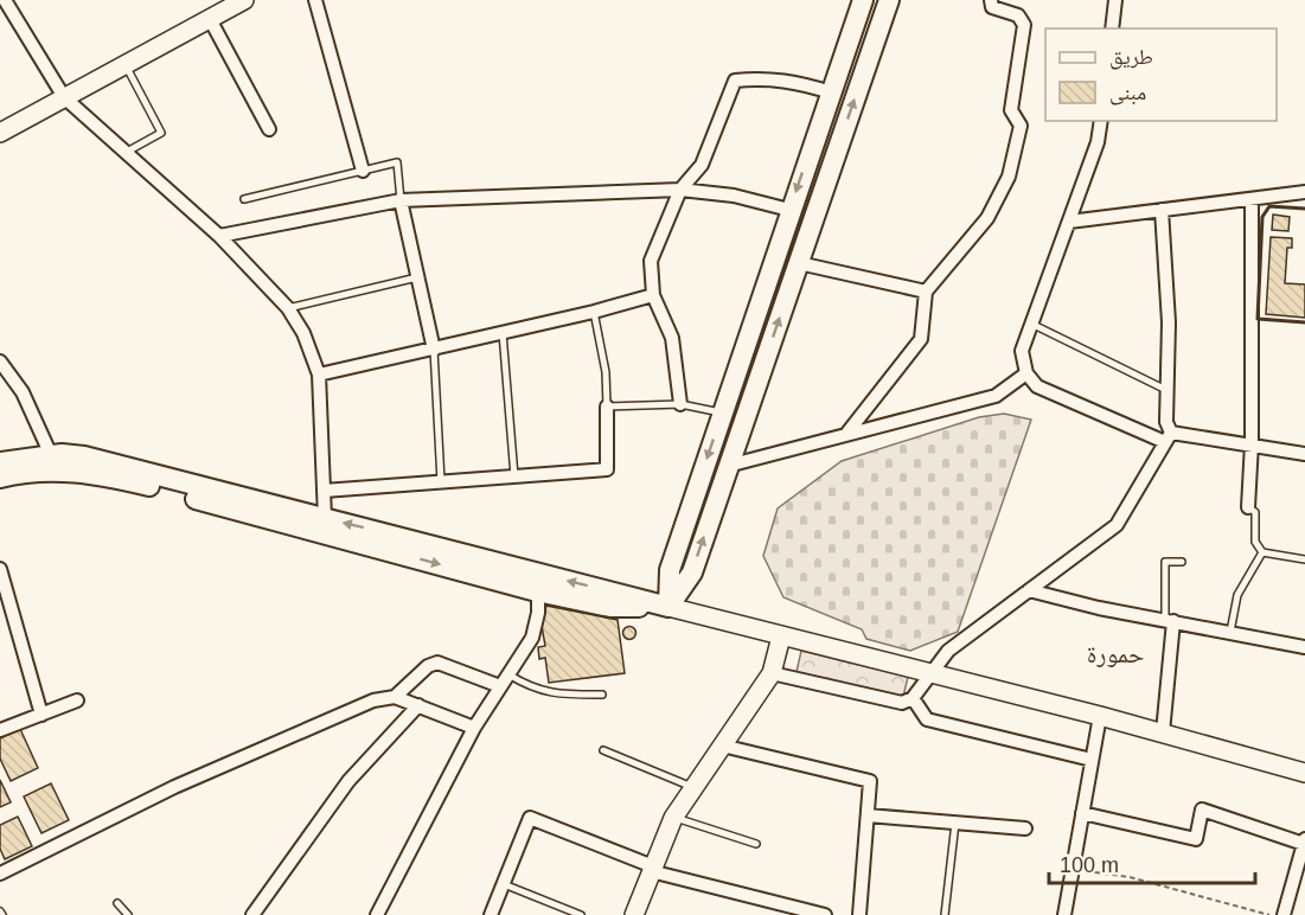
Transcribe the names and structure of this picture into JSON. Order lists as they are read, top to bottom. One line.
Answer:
{"districts":["حمورة"],"legend":["طريق","مبنى"],"scale_bar":"100 m"}
